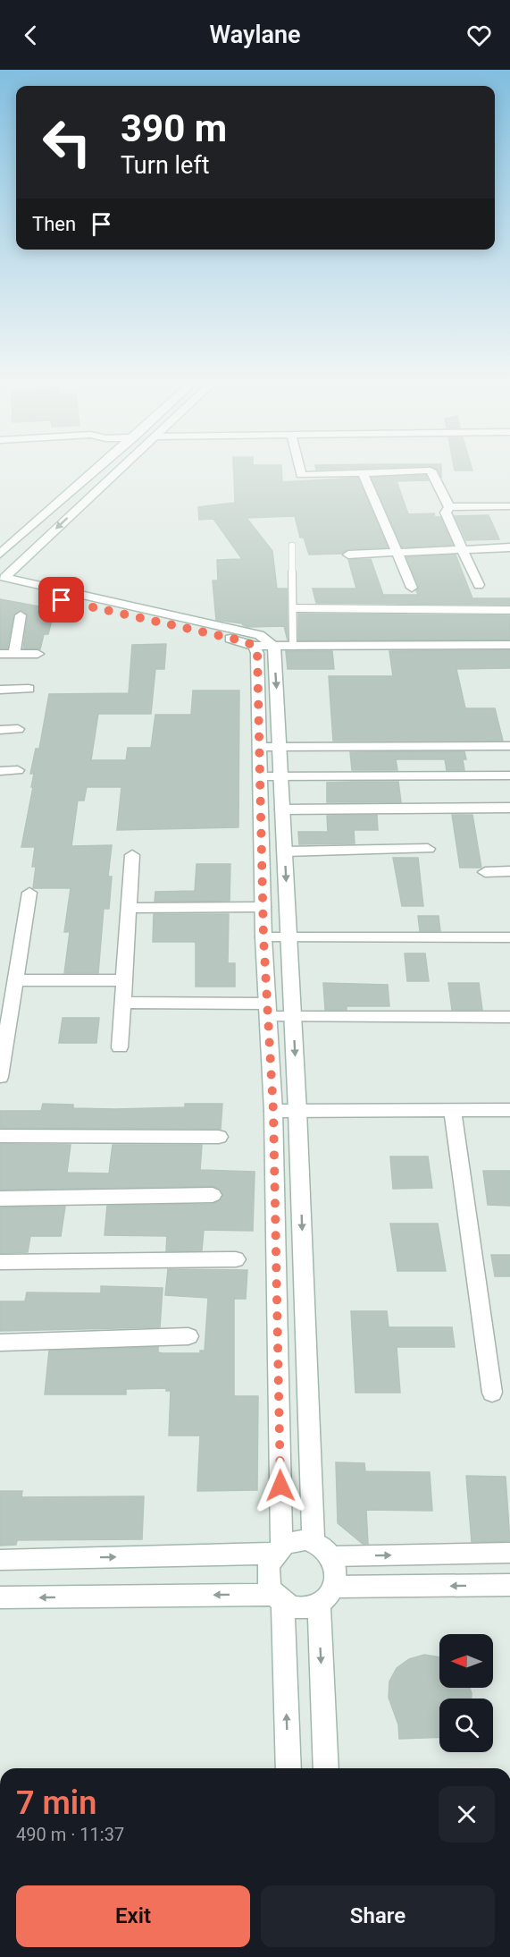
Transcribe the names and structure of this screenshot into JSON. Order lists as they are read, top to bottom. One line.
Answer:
{"north":"left","page":{"header":"Waylane","turn":["390 m","Turn left"],"then":"Then","heading":["7 min","490 m · 11:37"],"buttons":["Exit","Share"]}}
